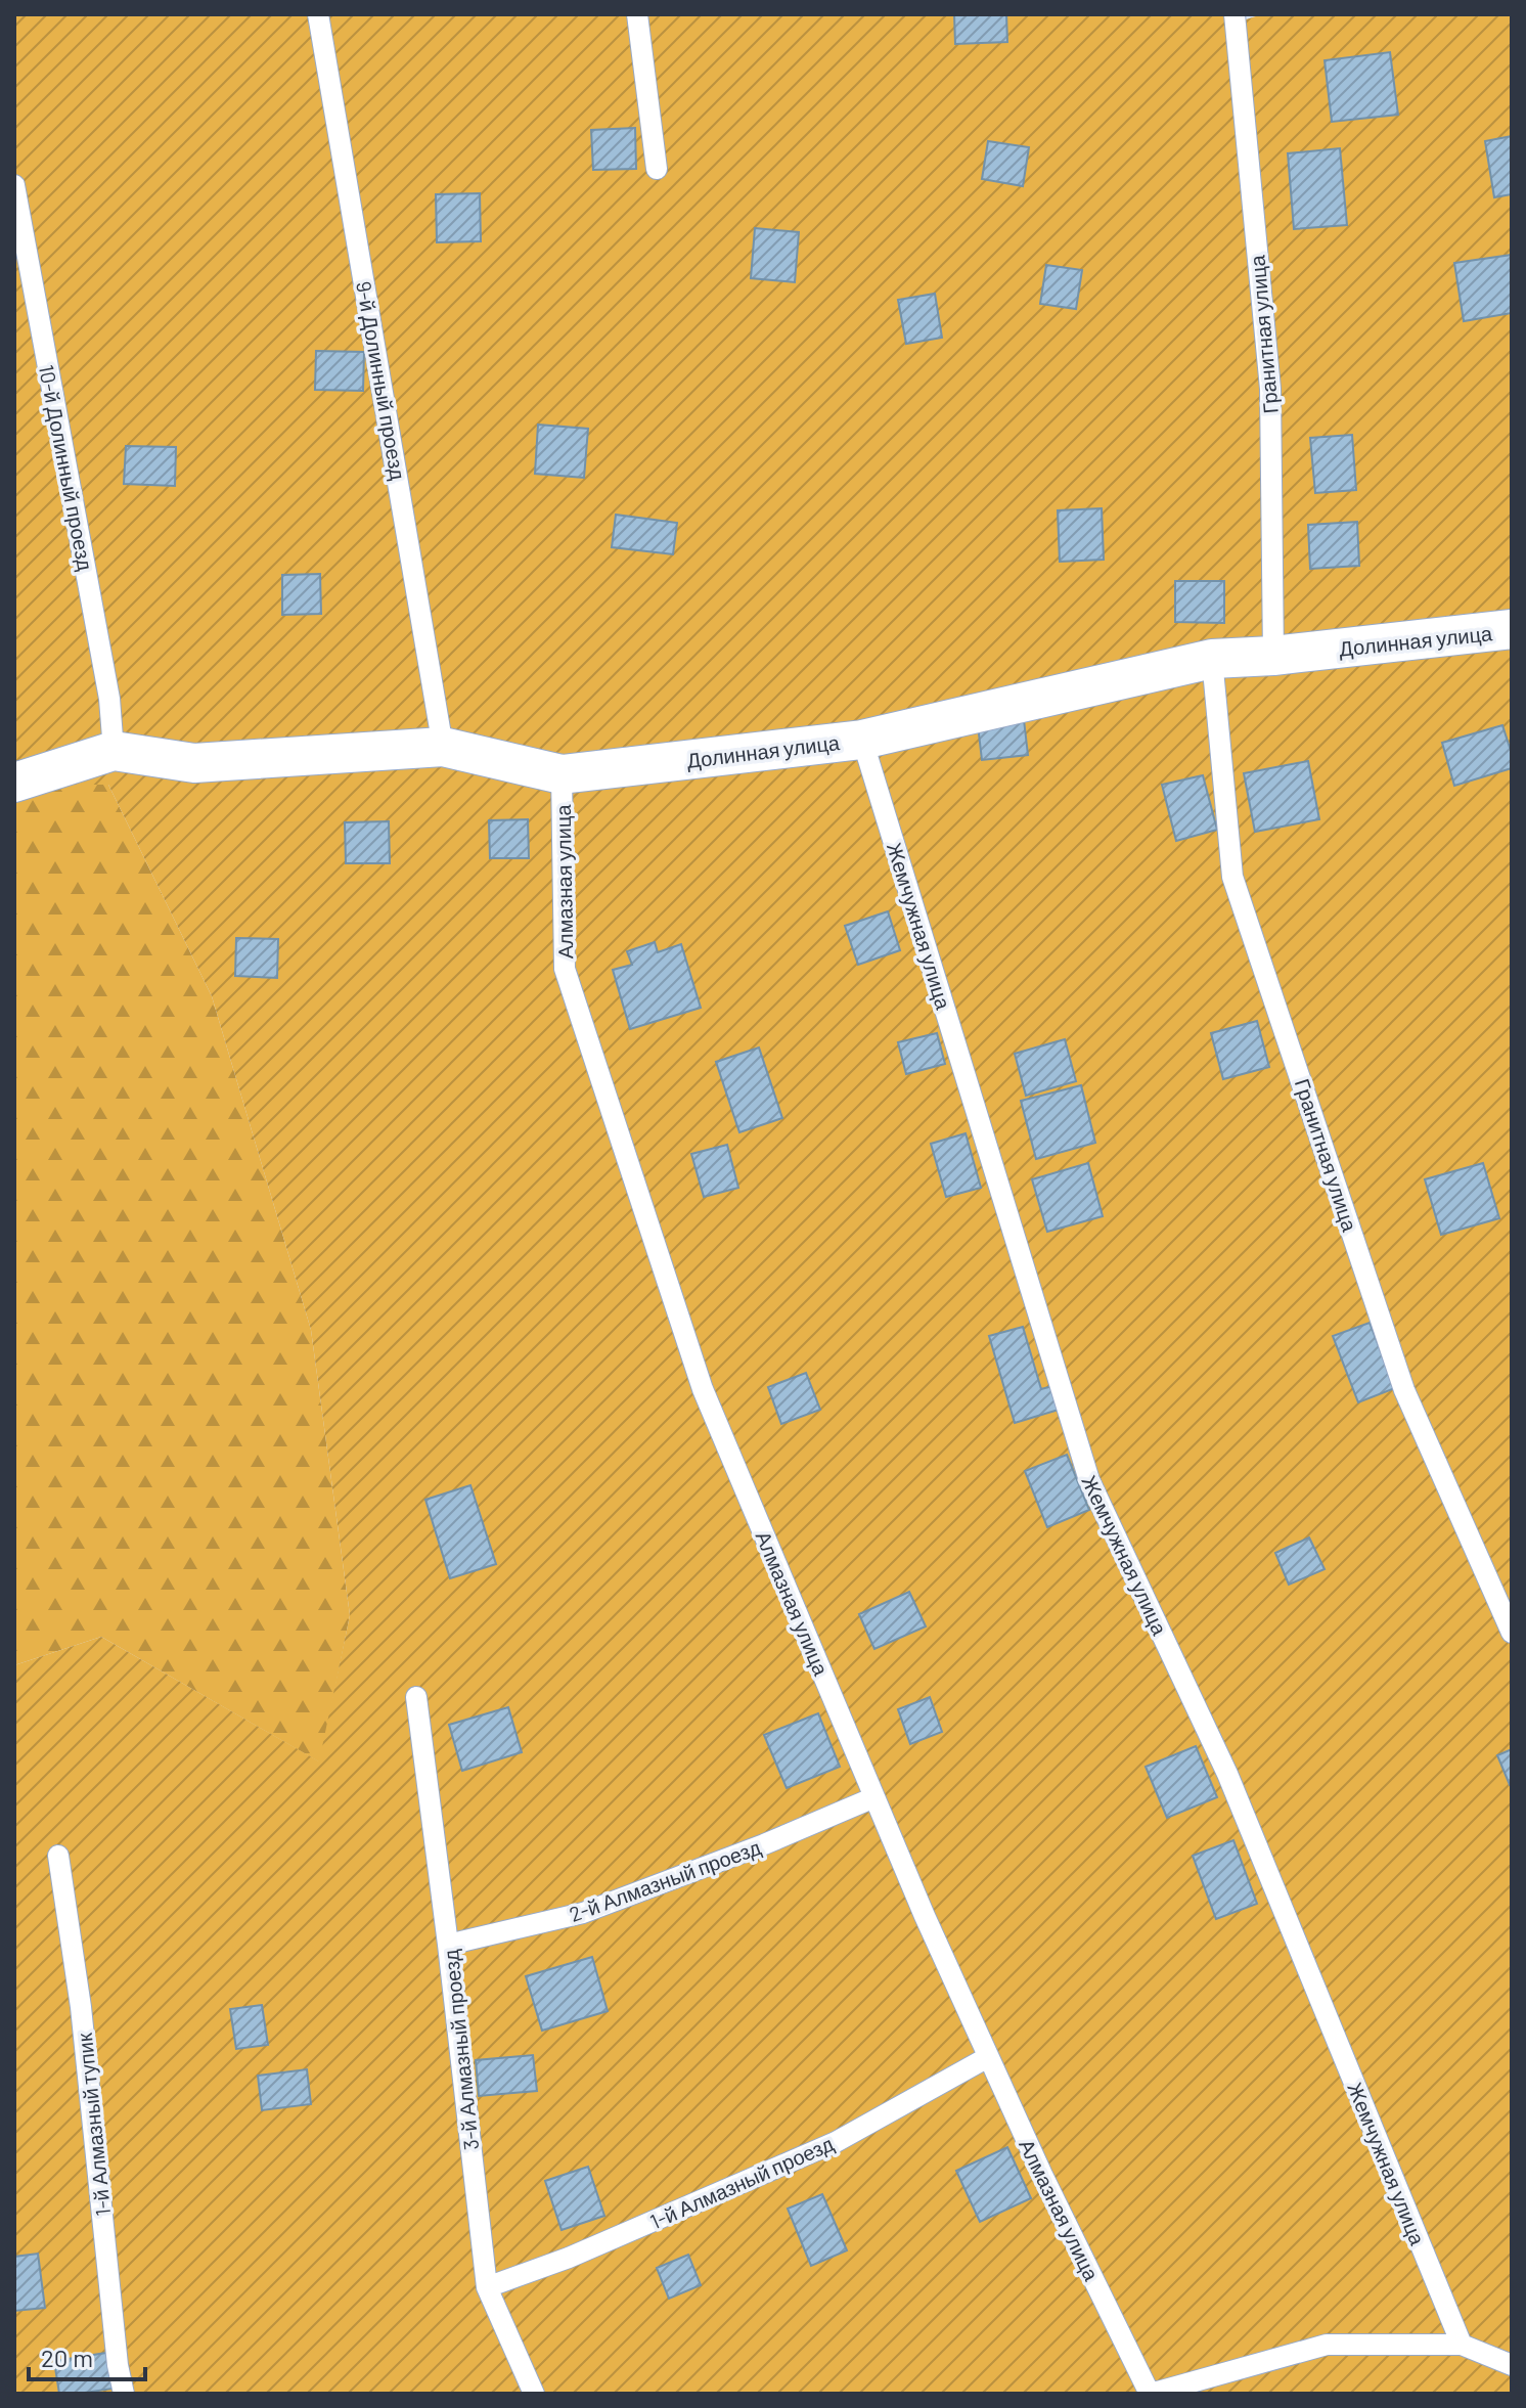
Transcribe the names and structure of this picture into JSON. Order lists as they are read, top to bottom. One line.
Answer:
{"streets":{"street":["Долинная улица"],"lane":["Гранитная улица","9-й Долинный проезд","10-й Долинный проезд","Алмазная улица","Жемчужная улица","2-й Алмазный проезд","3-й Алмазный проезд","1-й Алмазный тупик","1-й Алмазный проезд"]},"crossings":[["Гранитная улица","Долинная улица"],["9-й Долинный проезд","Долинная улица"],["10-й Долинный проезд","Долинная улица"],["Долинная улица","Алмазная улица"],["Долинная улица","Жемчужная улица"],["Алмазная улица","2-й Алмазный проезд"],["Алмазная улица","1-й Алмазный проезд"],["2-й Алмазный проезд","3-й Алмазный проезд"],["3-й Алмазный проезд","1-й Алмазный проезд"]],"scale_bar":"20 m"}
